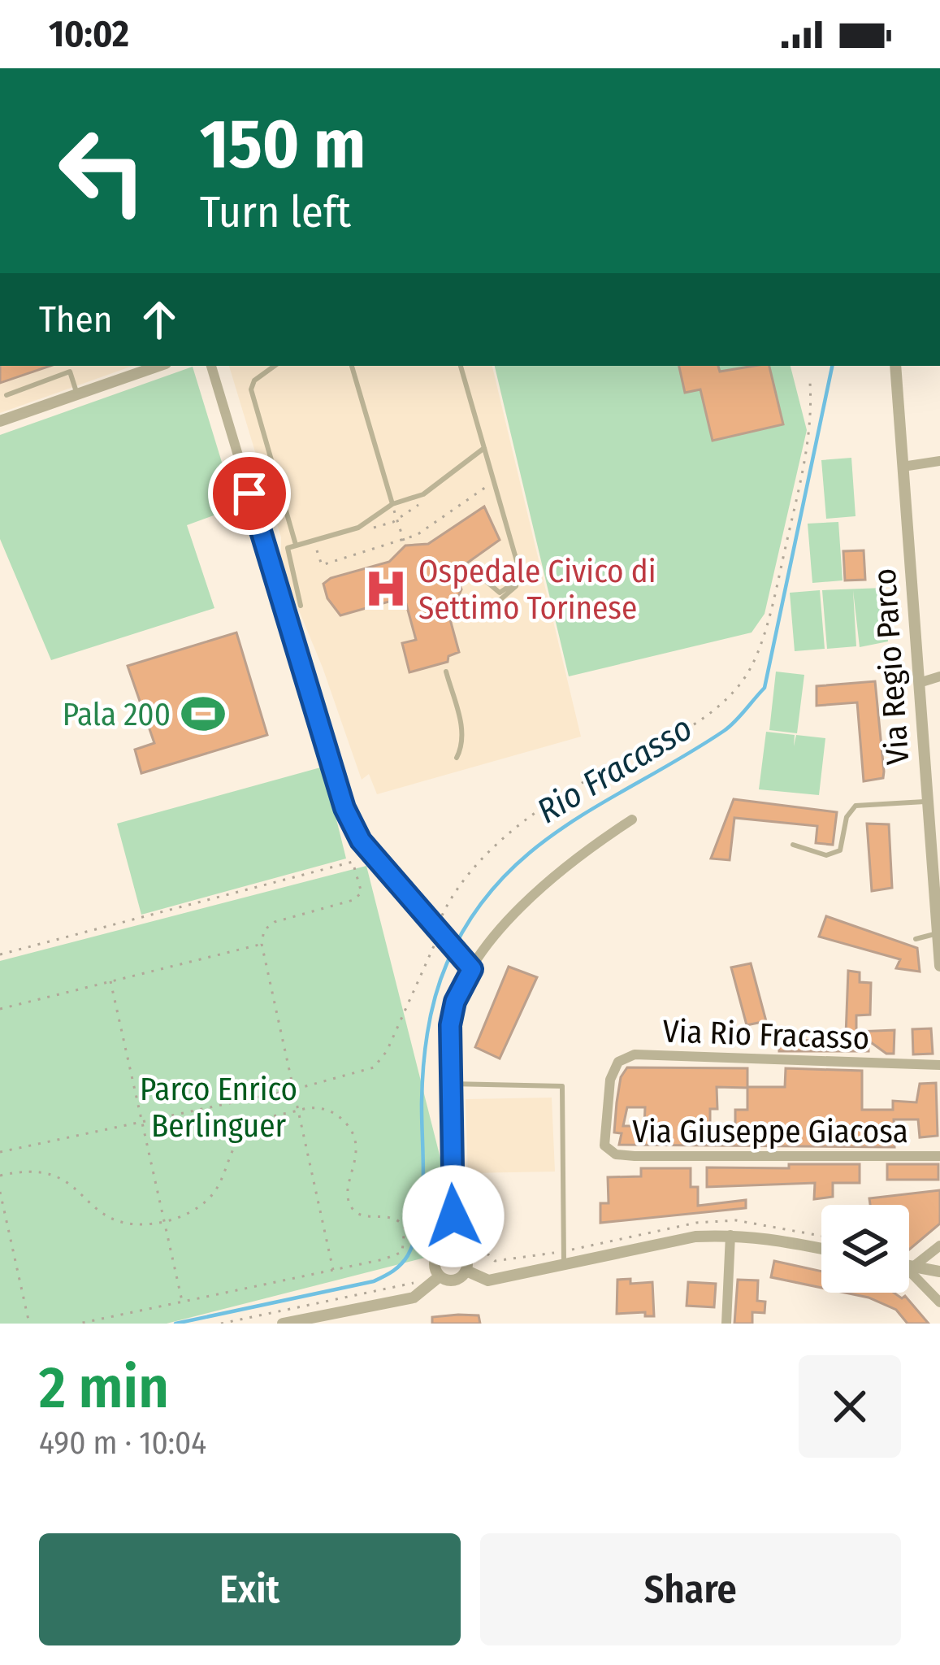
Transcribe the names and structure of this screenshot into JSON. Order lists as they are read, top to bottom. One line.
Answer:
{"streets":{"street":["Via Regio Parco","Via Rio Fracasso","Via Giuseppe Giacosa"]},"crossings":[["Via Rio Fracasso","Via Giuseppe Giacosa"]],"water":["Rio Fracasso"],"parks":["Parco Enrico Berlinguer"],"places":{"hospital":["Ospedale Civico di Settimo Torinese"],"sports":["Pala 200"]},"page":{"status":"10:02","turn":["150 m","Turn left"],"then":"Then","heading":["2 min","490 m · 10:04"],"buttons":["Exit","Share"]}}
